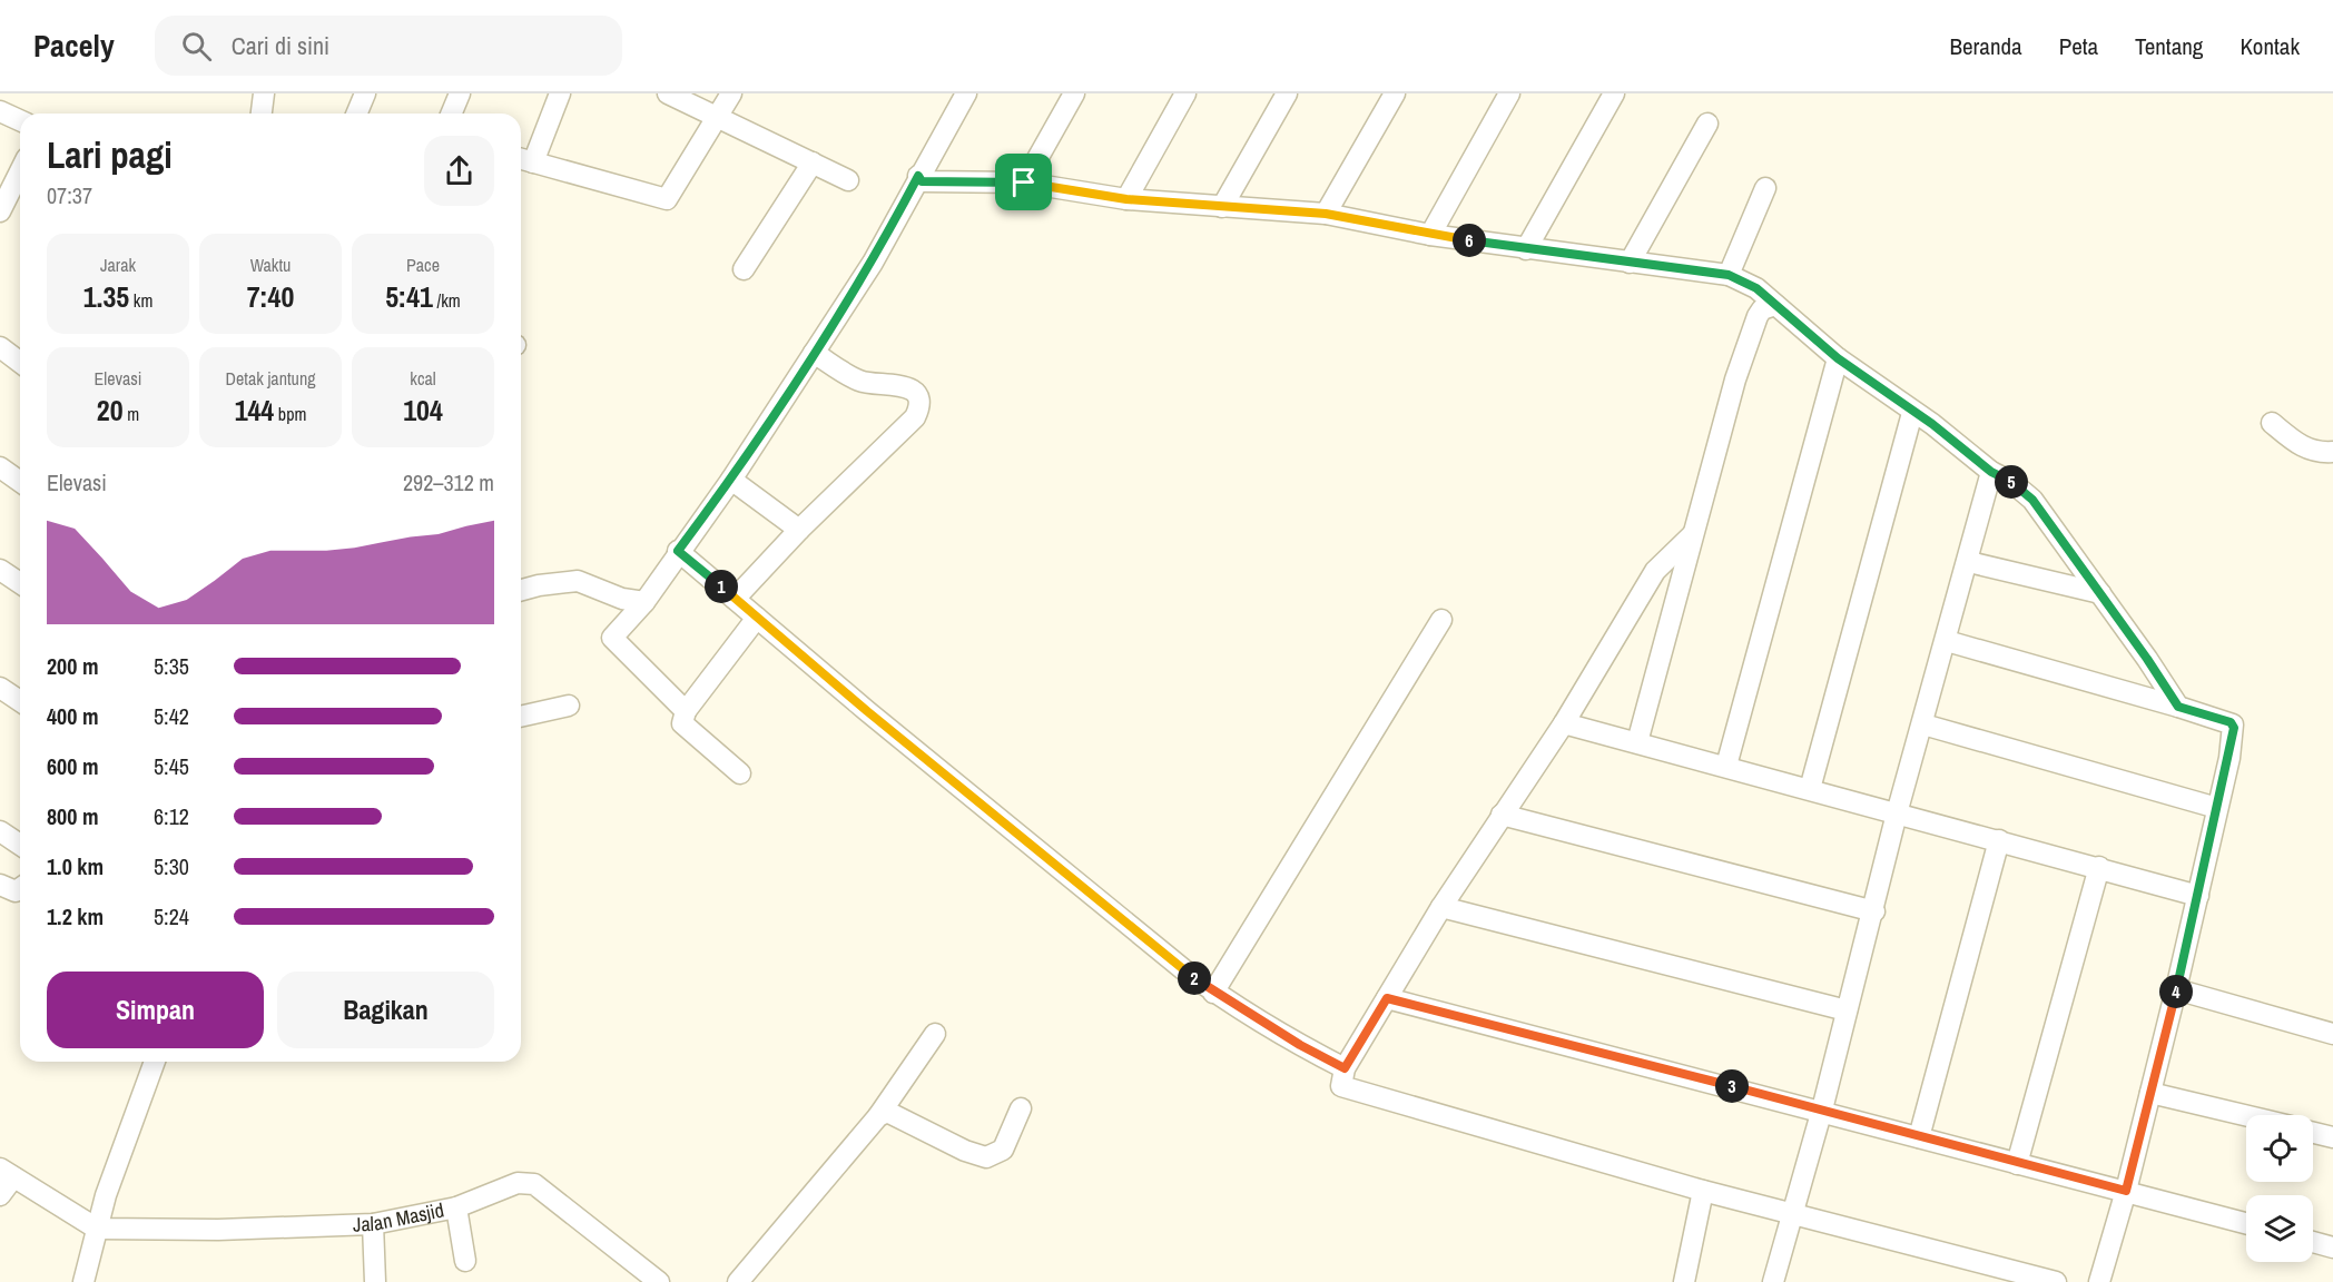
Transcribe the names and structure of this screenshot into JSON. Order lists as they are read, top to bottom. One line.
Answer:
{"streets":{"street":["Jalan Masjid"]},"page":{"header":"Pacely","search":"Cari di sini","nav":["Beranda","Peta","Tentang","Kontak"],"heading":["Lari pagi","07:37"],"pins":["6","5","1","2","4","3"],"stats":[["Jarak","1.35 km"],["Waktu","7:40"],["Pace","5:41 /km"],["Elevasi","20 m"],["Detak jantung","144 bpm"],["kcal","104"]],"chart":["Elevasi","292–312 m"],"list":[{"name":"200 m","note":"5:35"},{"name":"400 m","note":"5:42"},{"name":"600 m","note":"5:45"},{"name":"800 m","note":"6:12"},{"name":"1.0 km","note":"5:30"},{"name":"1.2 km","note":"5:24"}],"buttons":["Simpan","Bagikan"]}}
